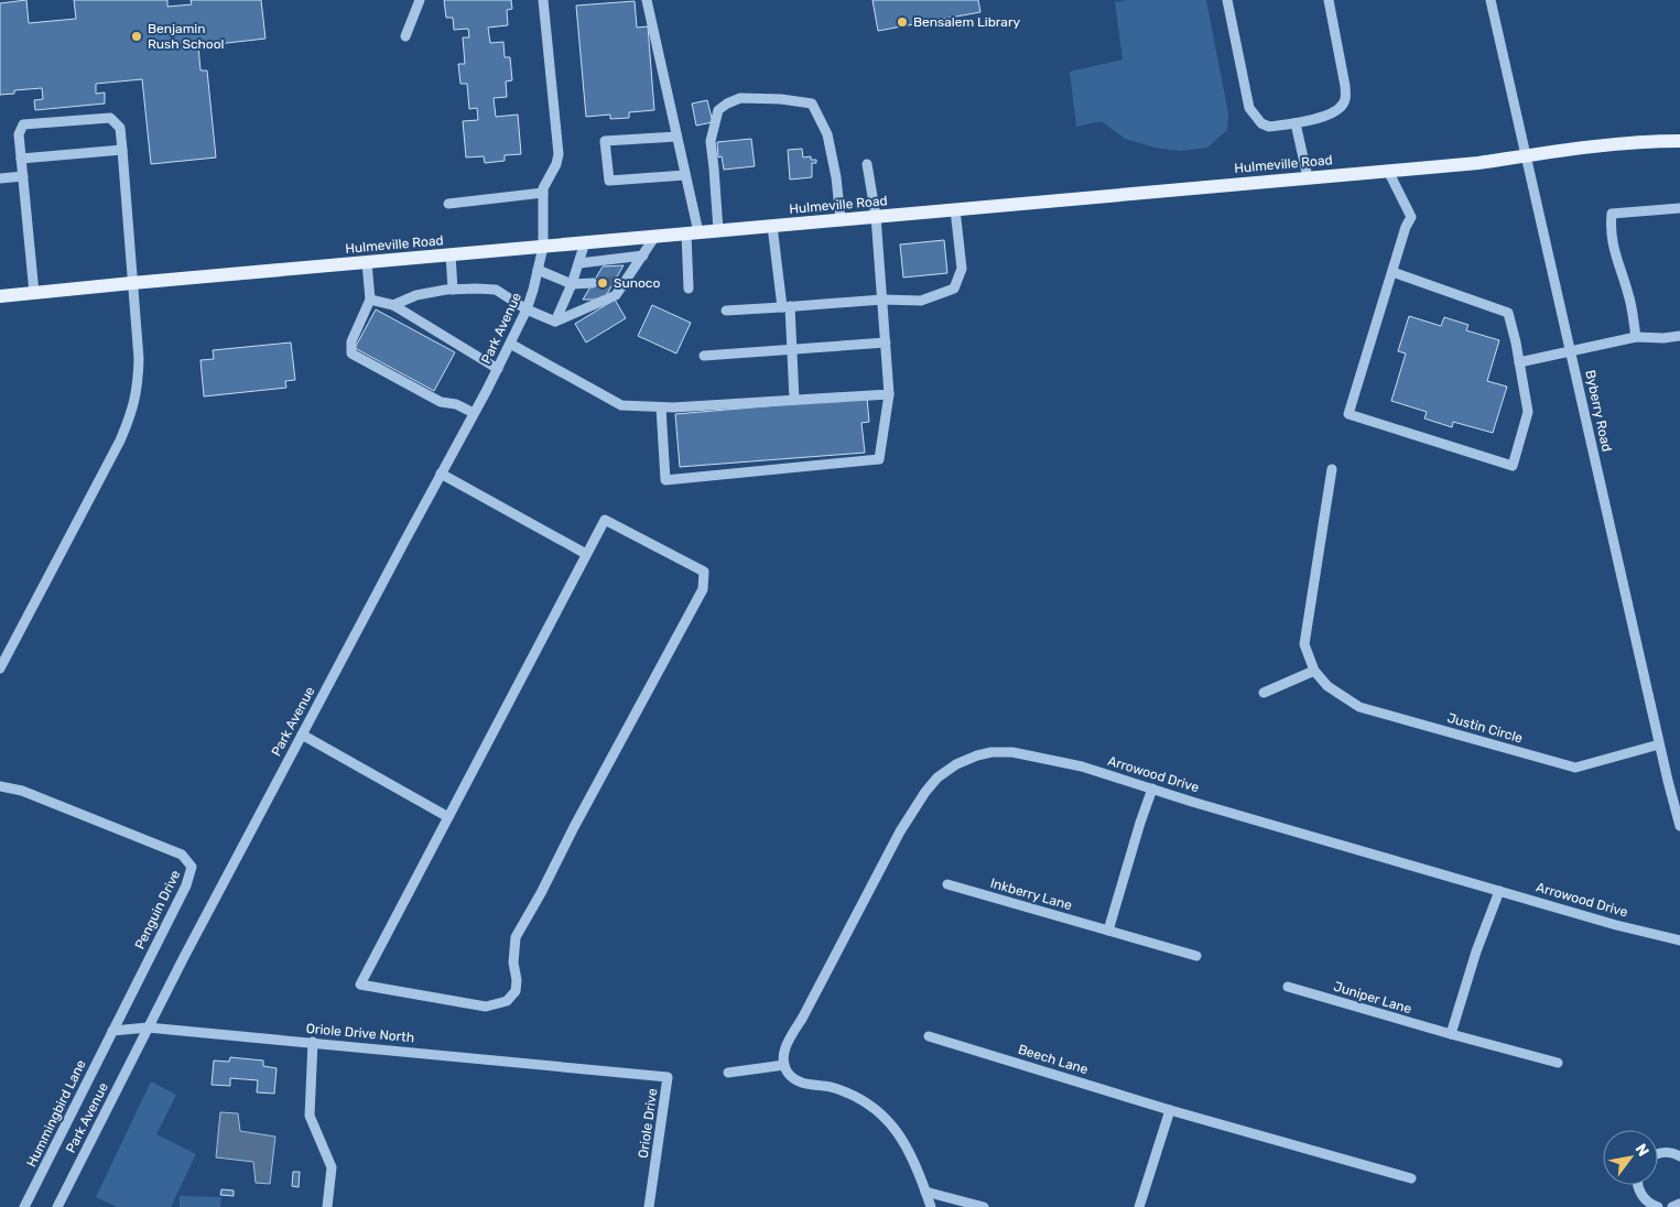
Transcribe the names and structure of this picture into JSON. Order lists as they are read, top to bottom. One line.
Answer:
{"streets":{"main road":["Hulmeville Road"],"street":["Park Avenue","Byberry Road","Justin Circle","Arrowood Drive","Inkberry Lane","Penguin Drive","Juniper Lane","Oriole Drive North","Beech Lane","Hummingbird Lane","Oriole Drive"]},"crossings":[["Hulmeville Road","Park Avenue"],["Hulmeville Road","Byberry Road"],["Park Avenue","Oriole Drive North"],["Byberry Road","Justin Circle"],["Penguin Drive","Hummingbird Lane"],["Oriole Drive North","Oriole Drive"]],"places":["Bensalem Library","Benjamin Rush School","Sunoco"],"north":"top right"}
